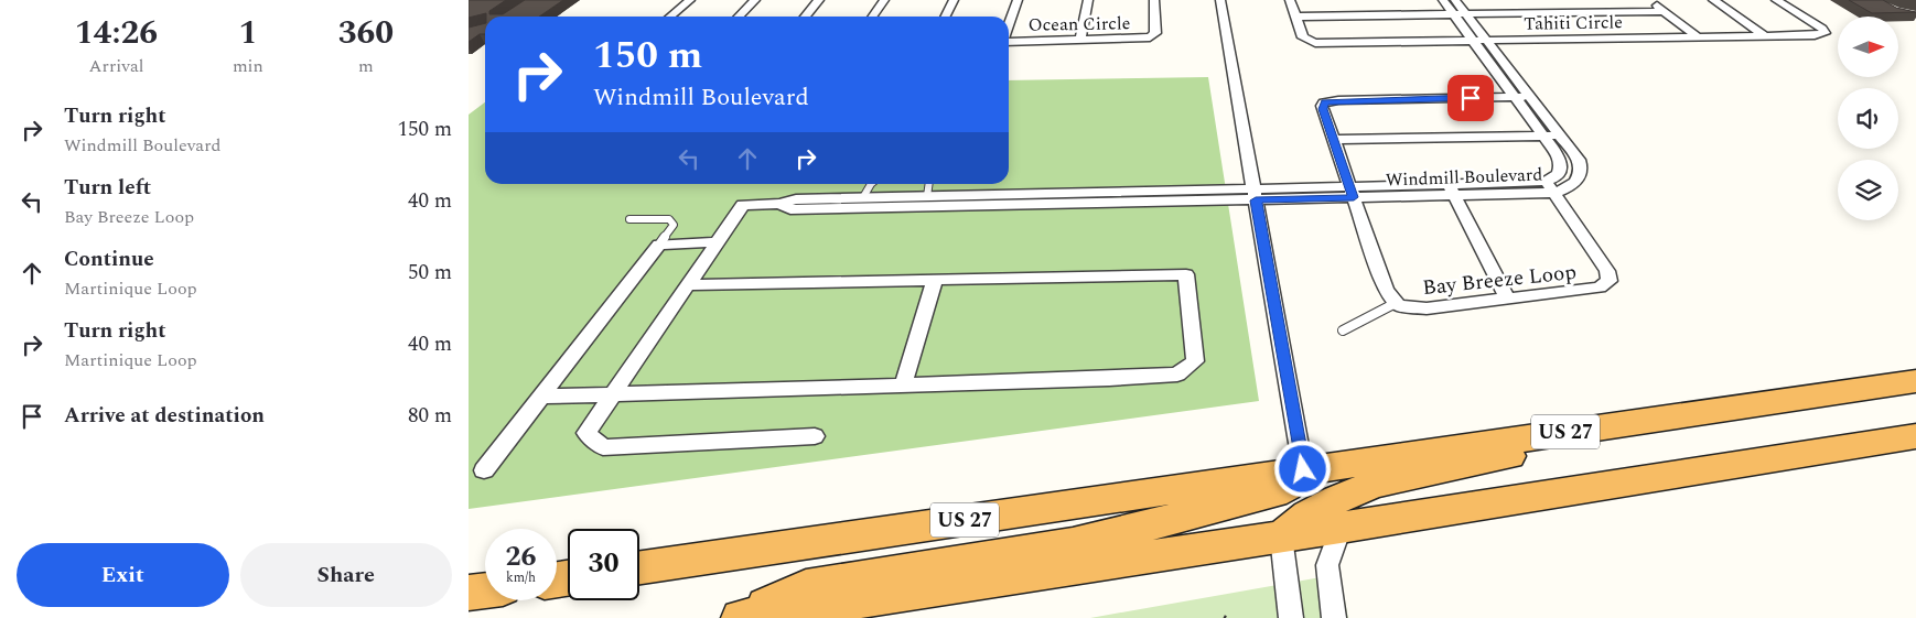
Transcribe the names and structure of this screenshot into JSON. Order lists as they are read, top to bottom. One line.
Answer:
{"streets":{"highway":["US 27"],"street":["Tahiti Circle","Ocean Circle","Windmill Boulevard","Bay Breeze Loop"]},"crossings":[["Tahiti Circle","Windmill Boulevard"],["Windmill Boulevard","Bay Breeze Loop"]],"north":"right","page":{"eta":["14:26","Arrival","1","min","360","m"],"turn":["150 m","Windmill Boulevard"],"list":[{"name":"Turn right","note":"Windmill Boulevard","value":"150 m"},{"name":"Turn left","note":"Bay Breeze Loop","value":"40 m"},{"name":"Continue","note":"Martinique Loop","value":"50 m"},{"name":"Turn right","note":"Martinique Loop","value":"40 m"},{"name":"Arrive at destination","value":"80 m"}],"speed":"26 km/h","limit":"30","buttons":["Exit","Share"]}}
